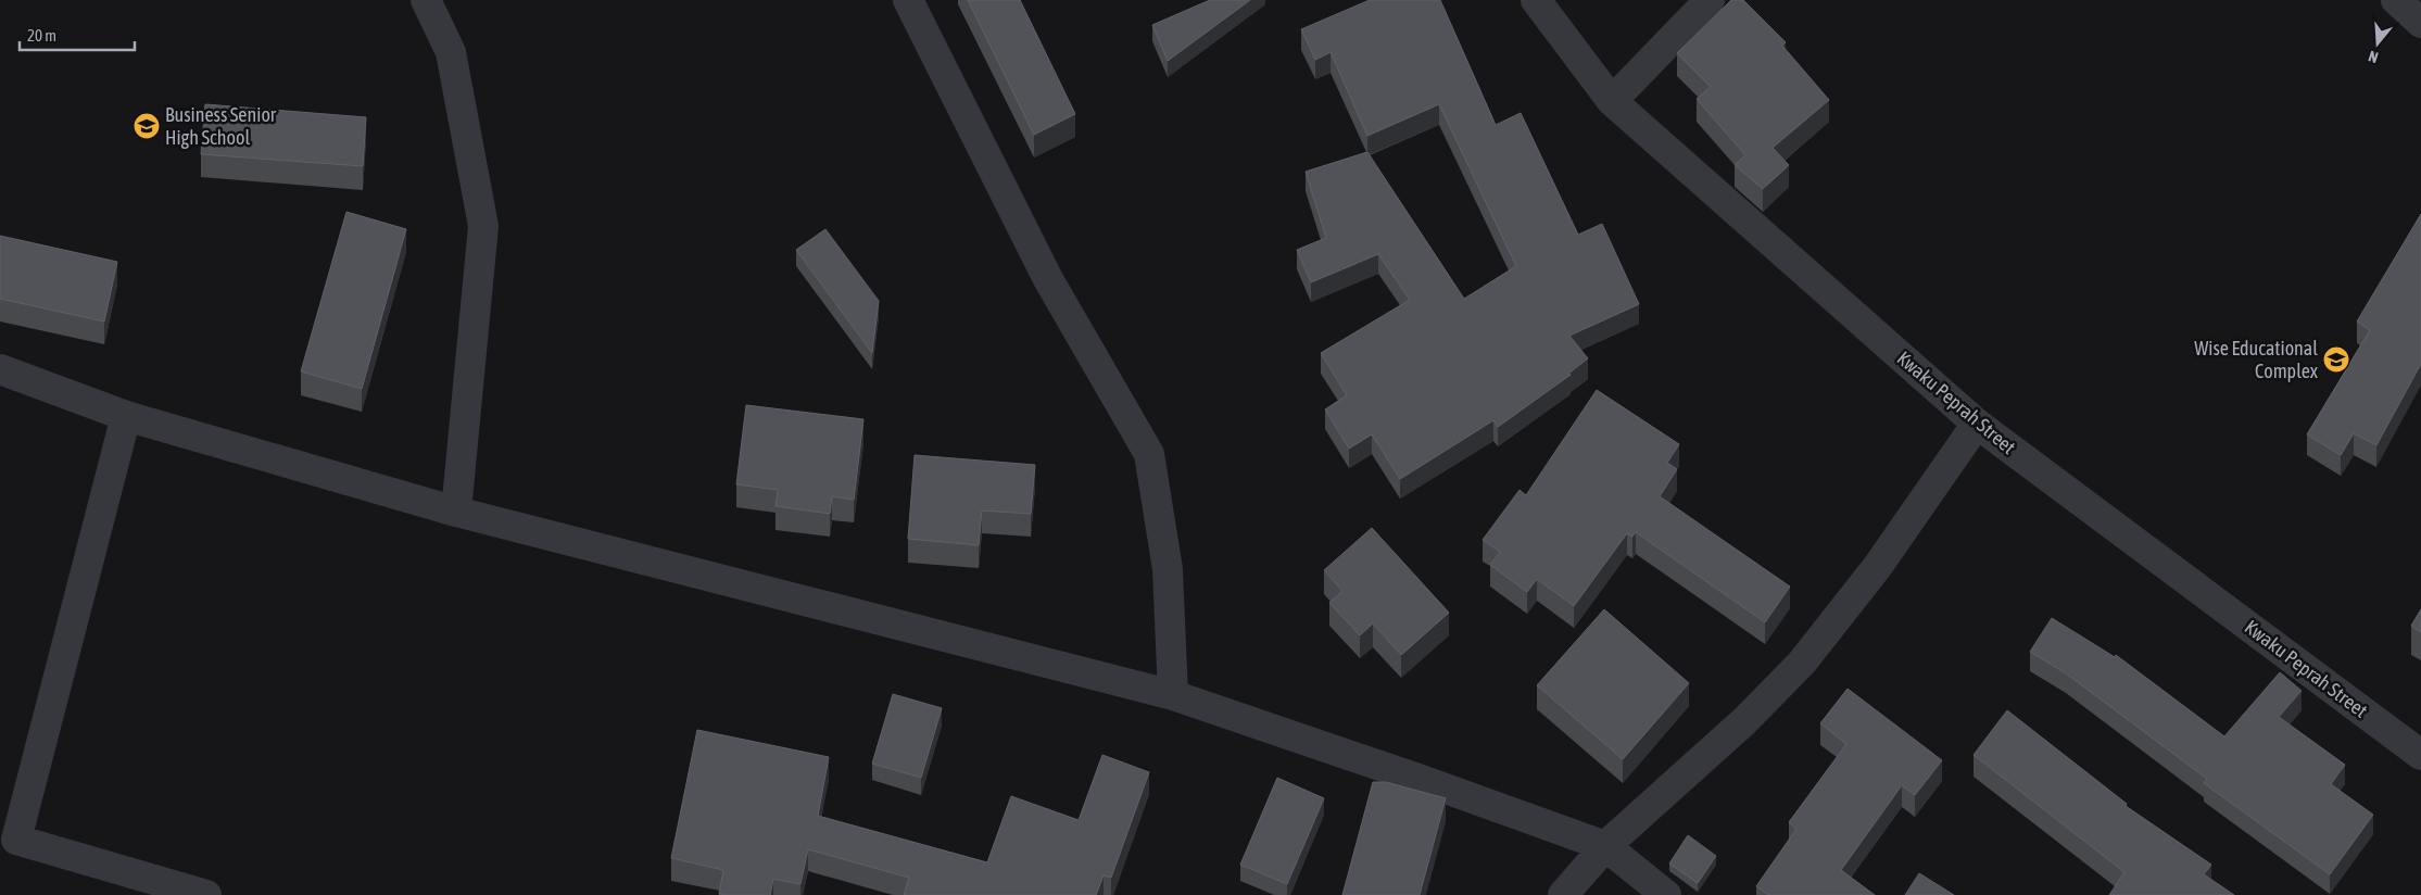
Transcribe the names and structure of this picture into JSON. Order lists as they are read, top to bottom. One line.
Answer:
{"streets":{"street":["Kwaku Peprah Street"]},"places":{"school or university":["Business Senior High School","Wise Educational Complex"]},"scale_bar":"20 m","north":"bottom"}
